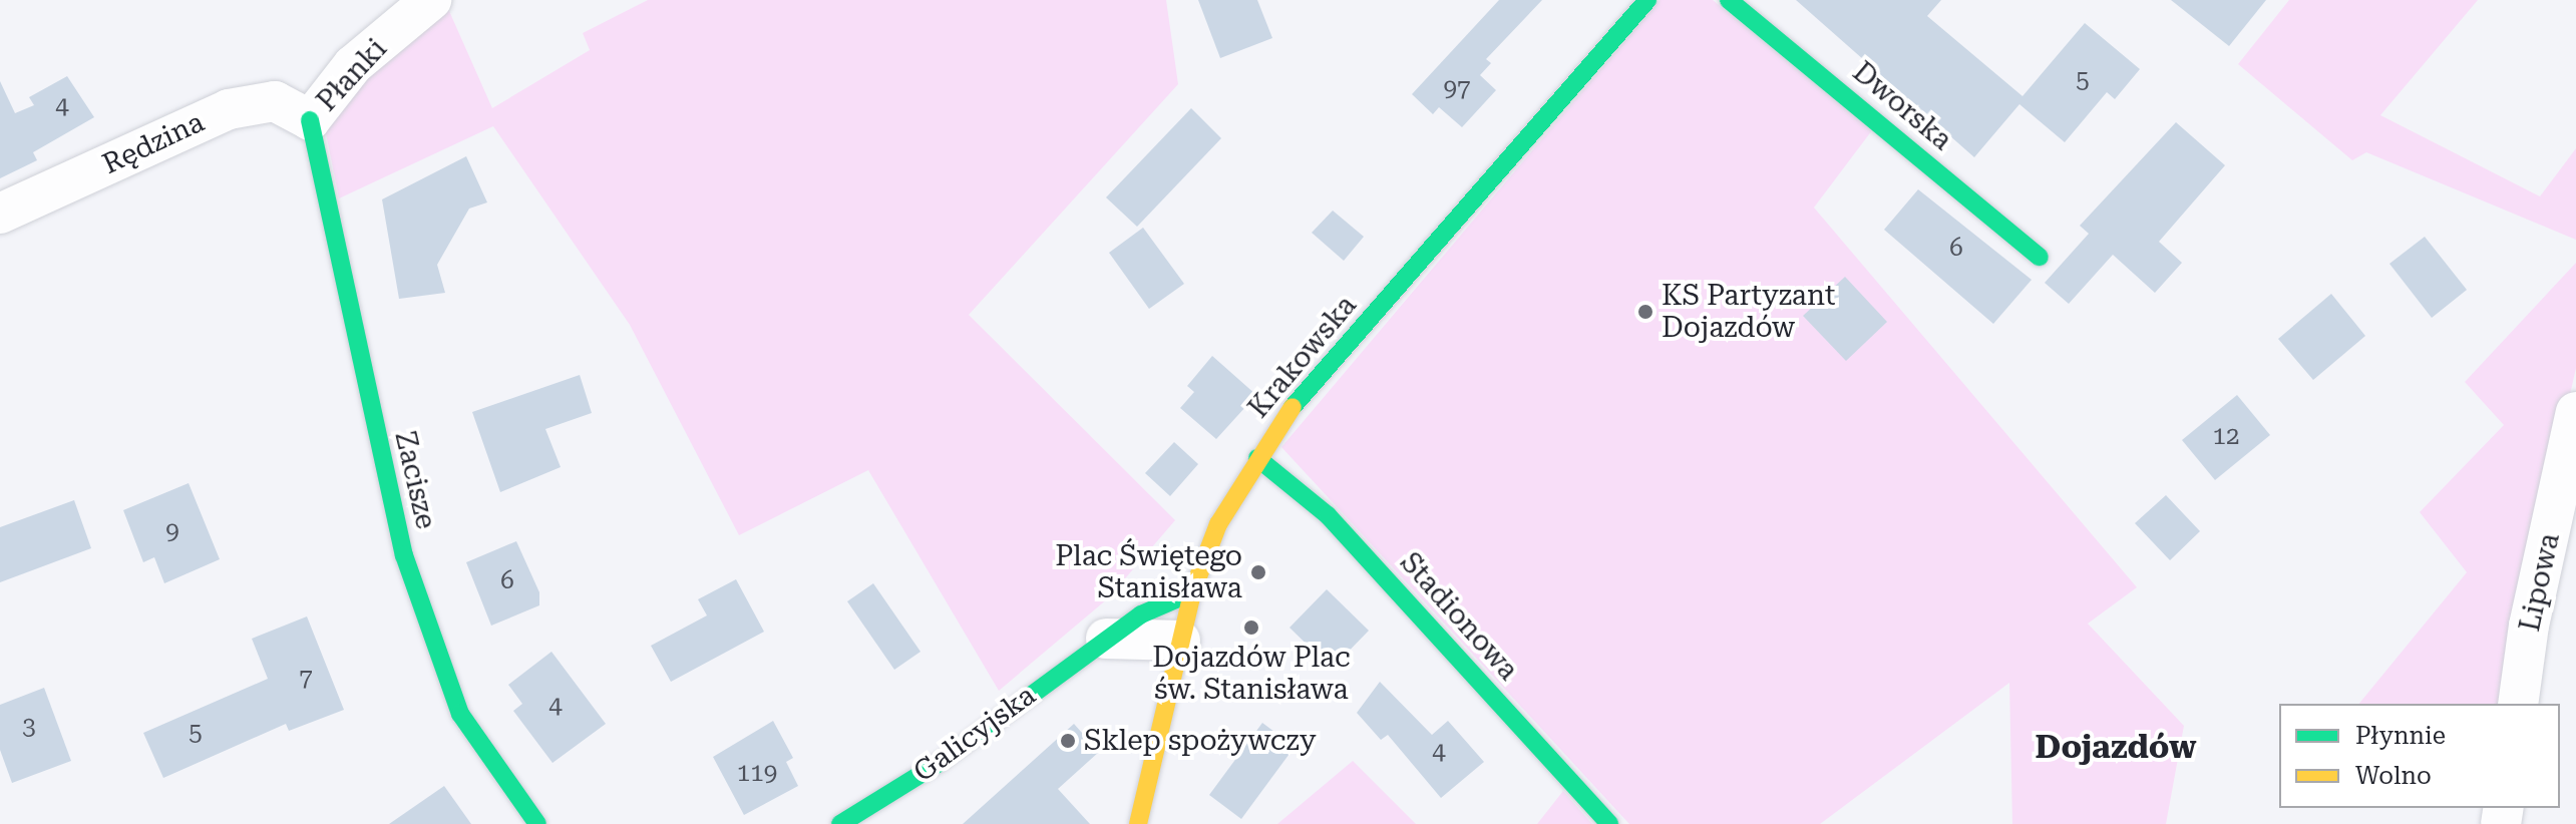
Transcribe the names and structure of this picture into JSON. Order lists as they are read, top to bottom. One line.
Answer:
{"streets":{"street":["Płanki","Dworska","Rędzina","Krakowska","Zacisze","Lipowa","Stadionowa","Galicyjska"]},"crossings":[["Płanki","Rędzina"],["Płanki","Zacisze"],["Rędzina","Zacisze"],["Krakowska","Stadionowa"],["Krakowska","Galicyjska"]],"districts":["Dojazdów"],"places":["KS Partyzant Dojazdów","Plac Świętego Stanisława","Dojazdów Plac św. Stanisława","Sklep spożywczy"],"house_numbers":["5","97","4","6","12","9","6","7","4","3","5","4","119"],"legend":["Płynnie","Wolno"]}
